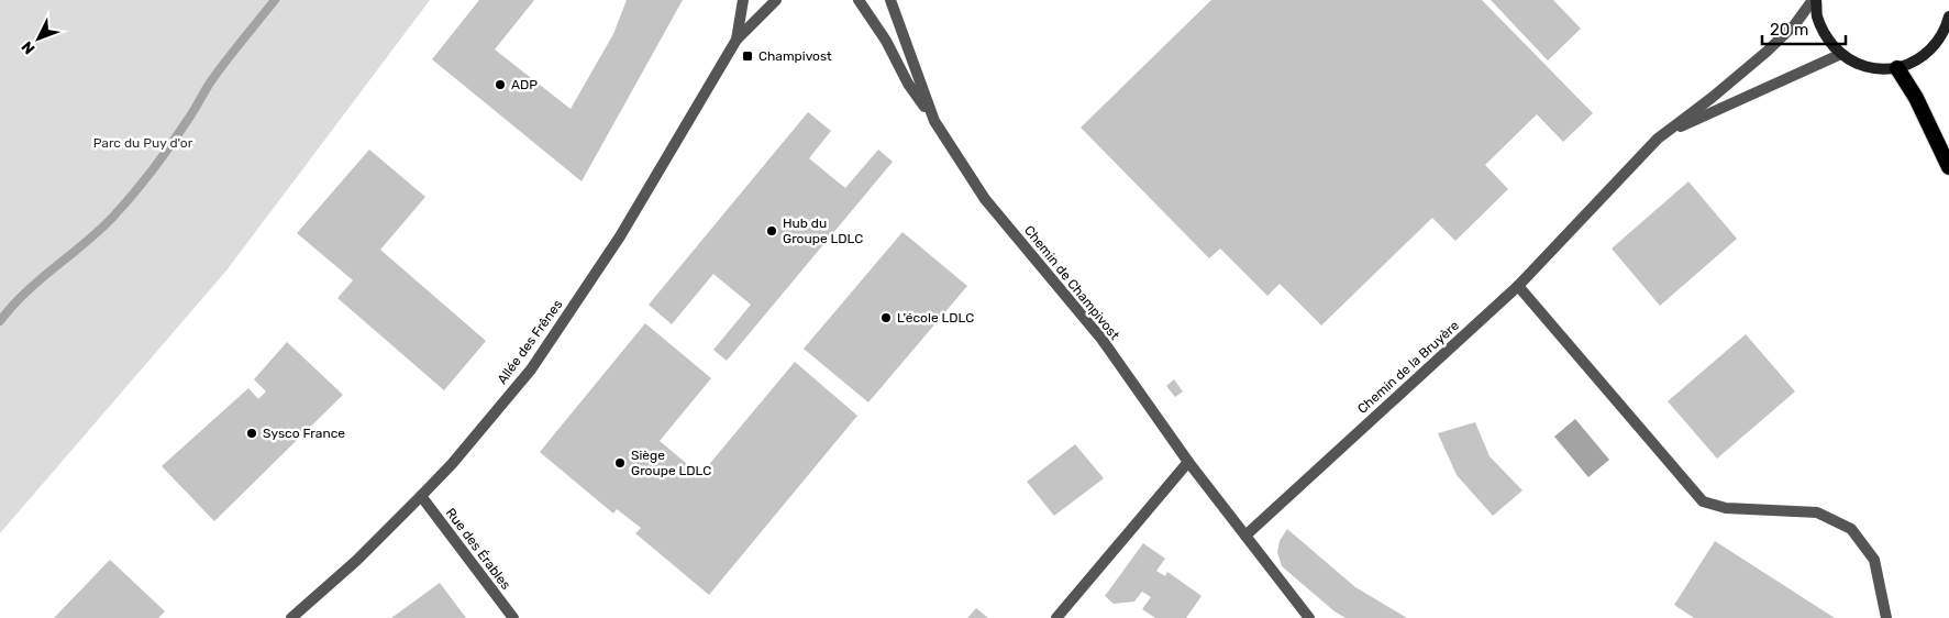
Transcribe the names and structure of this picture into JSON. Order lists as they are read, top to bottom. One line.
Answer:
{"streets":{"main road":["Chemin de la Bruyère"],"street":["Chemin de Champivost","Allée des Frênes","Rue des Érables"]},"crossings":[["Chemin de Champivost","Chemin de la Bruyère"],["Allée des Frênes","Rue des Érables"]],"parks":["Parc du Puy d'or"],"places":{"transit":["Champivost"],"other":["ADP","Hub du Groupe LDLC","L'école LDLC","Sysco France","Siège Groupe LDLC"]},"scale_bar":"20 m","north":"bottom left"}
